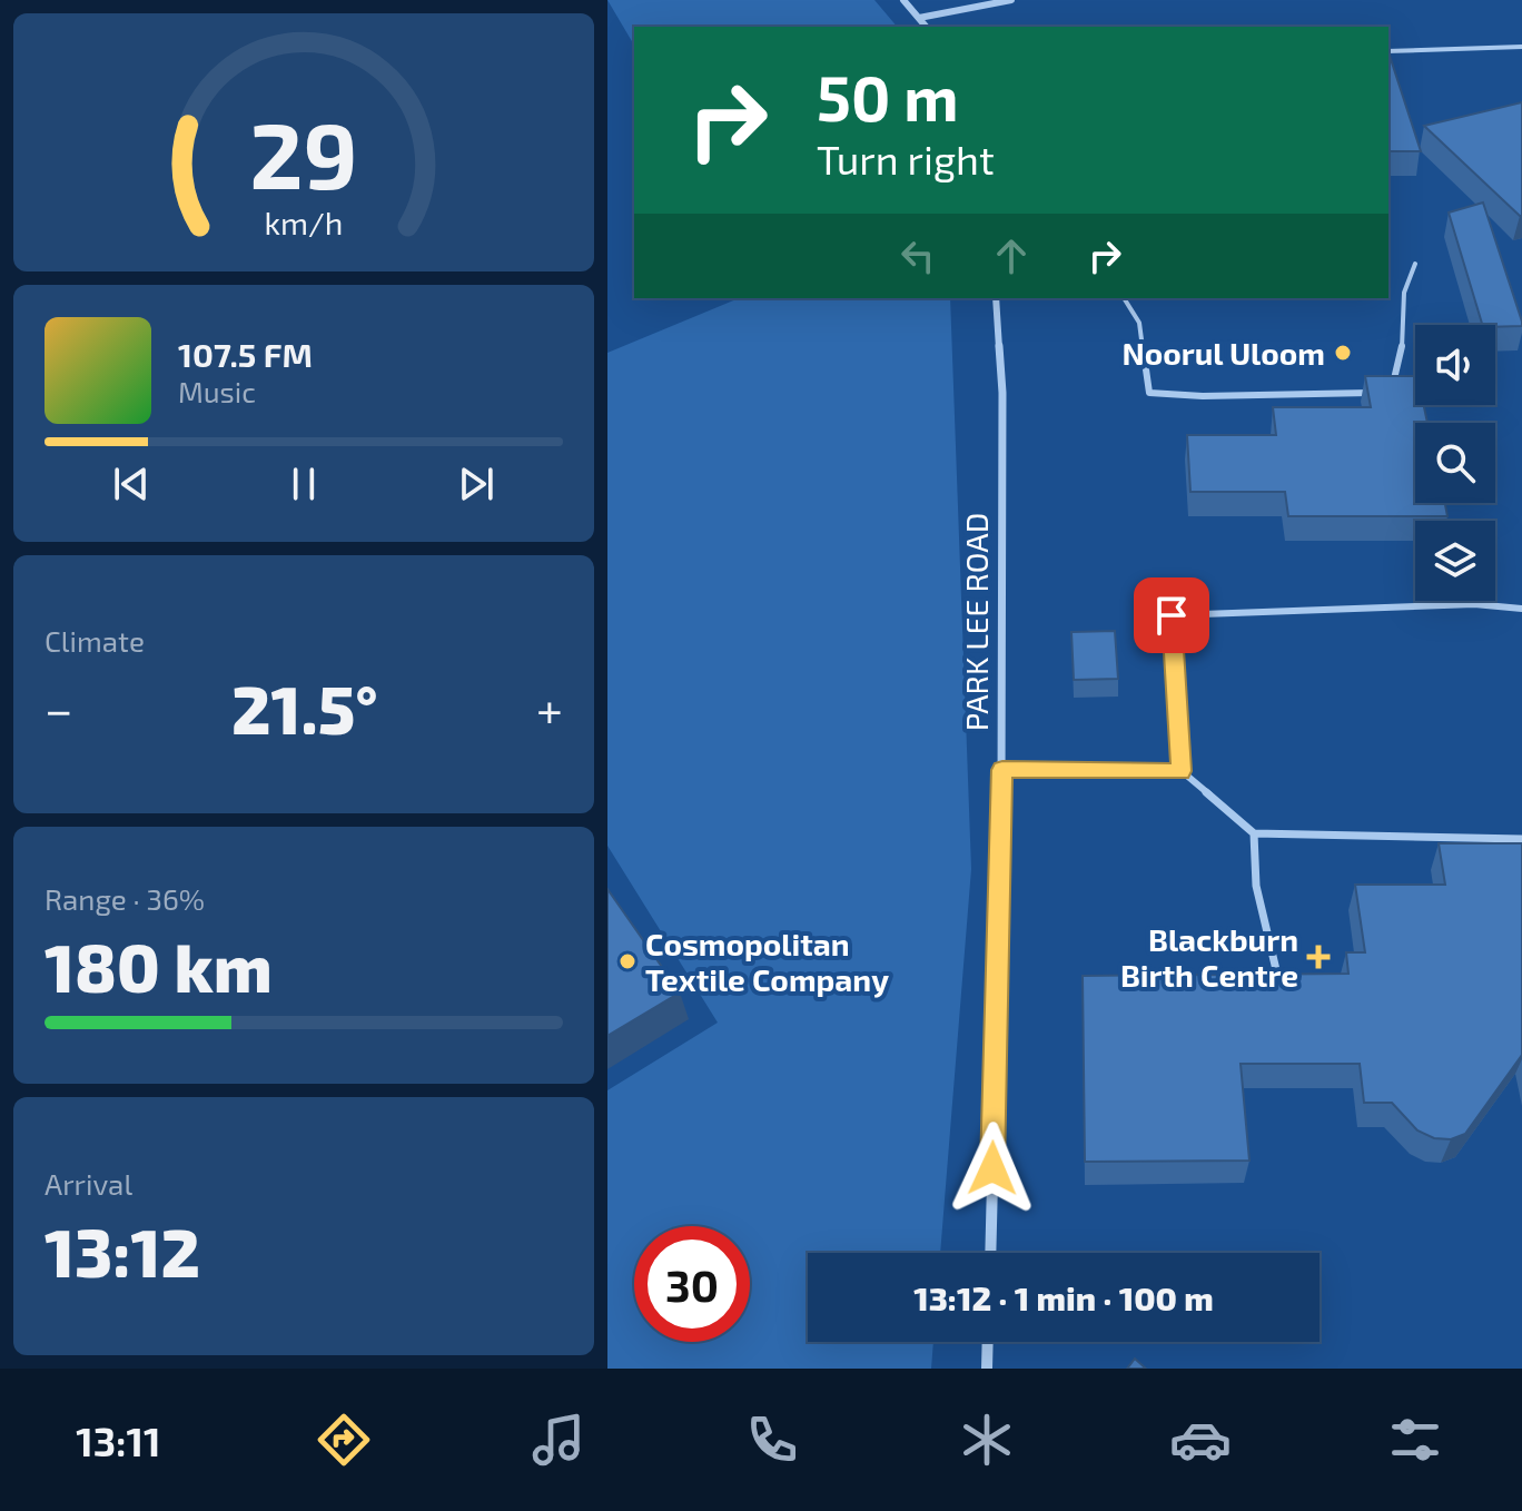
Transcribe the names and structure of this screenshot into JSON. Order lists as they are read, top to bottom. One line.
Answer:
{"streets":{"street":["PARK LEE ROAD"]},"places":{"other":["Noorul Uloom","Cosmopolitan Textile Company"],"health":["Blackburn Birth Centre"]},"page":{"turn":["50 m","Turn right"],"song":["107.5 FM","Music"],"tile":["Climate",["Range · 36%","180 km"],["Arrival","13:12"]],"heat":["−","21.5°","+"],"limit":"30","trip":"13:12 · 1 min · 100 m","tabs":"13:11","gauge":["29","km/h"]}}
